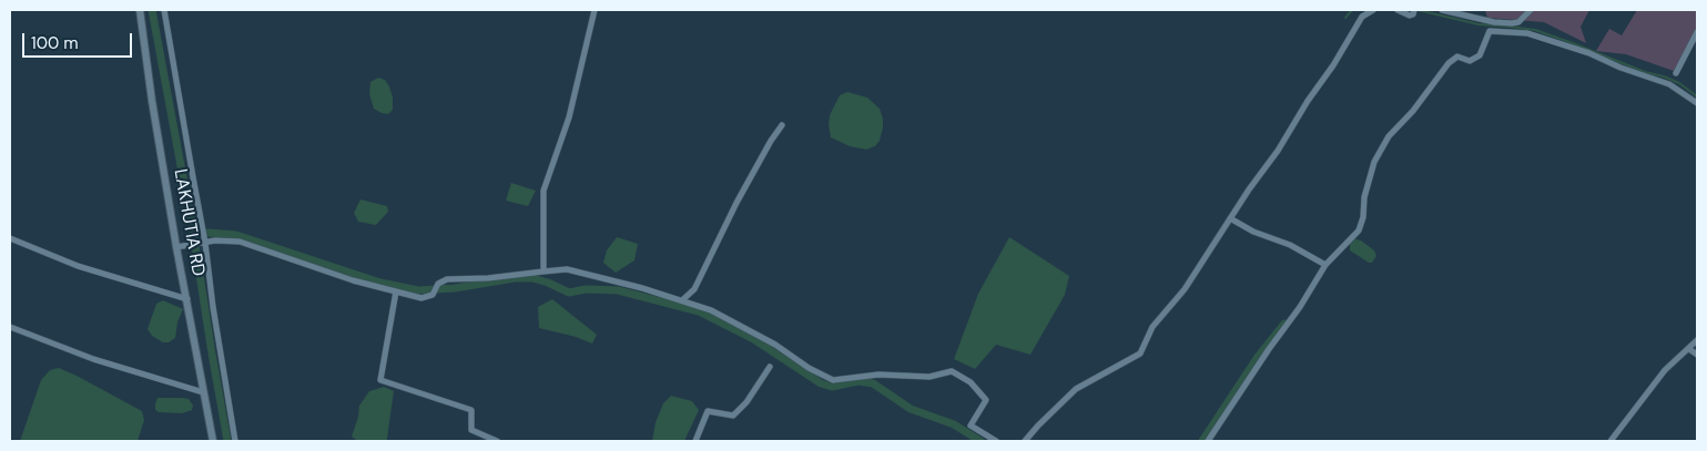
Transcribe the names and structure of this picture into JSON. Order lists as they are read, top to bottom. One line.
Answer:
{"streets":{"street":["LAKHUTIA RD"]},"scale_bar":"100 m"}
